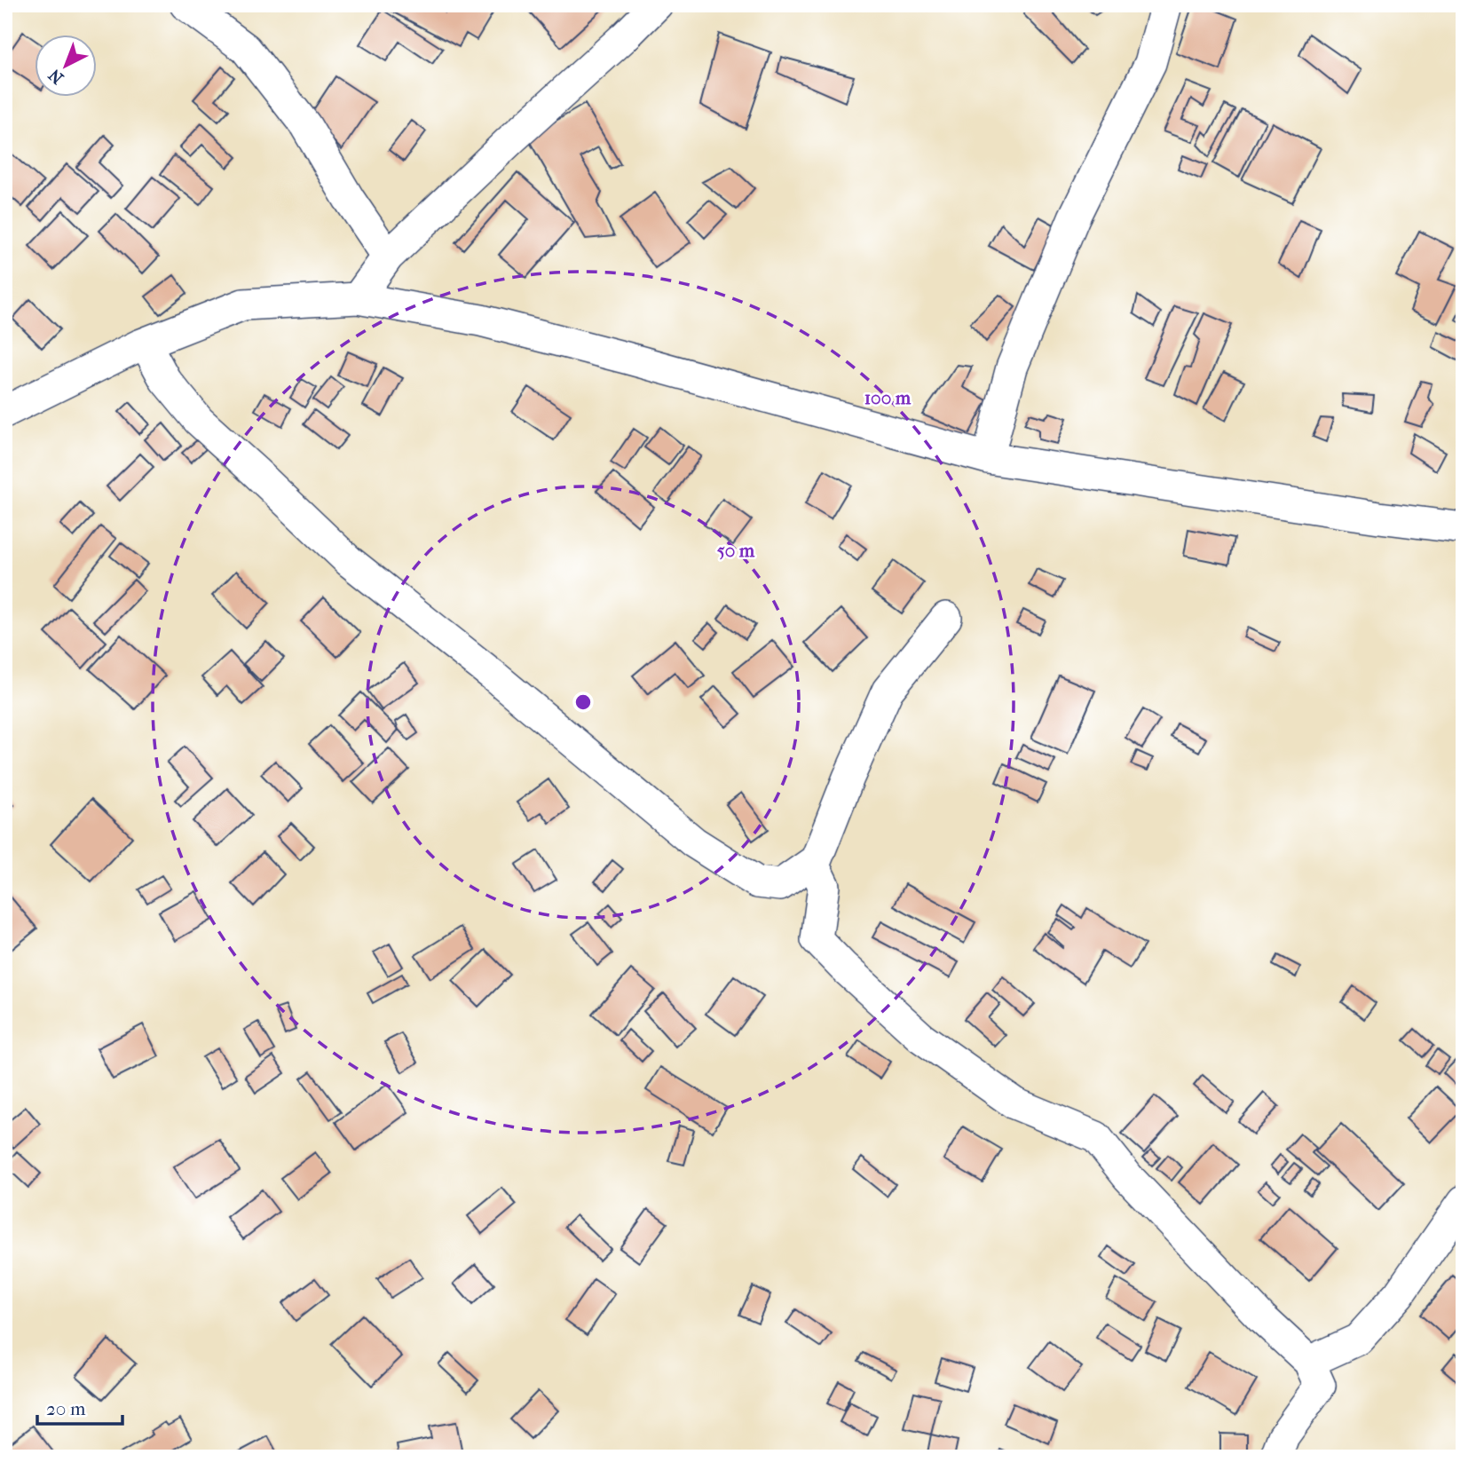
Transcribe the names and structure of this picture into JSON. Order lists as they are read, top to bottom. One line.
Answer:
{"scale_bar":"20 m","north":"bottom left","rings":["100 m","50 m"]}
